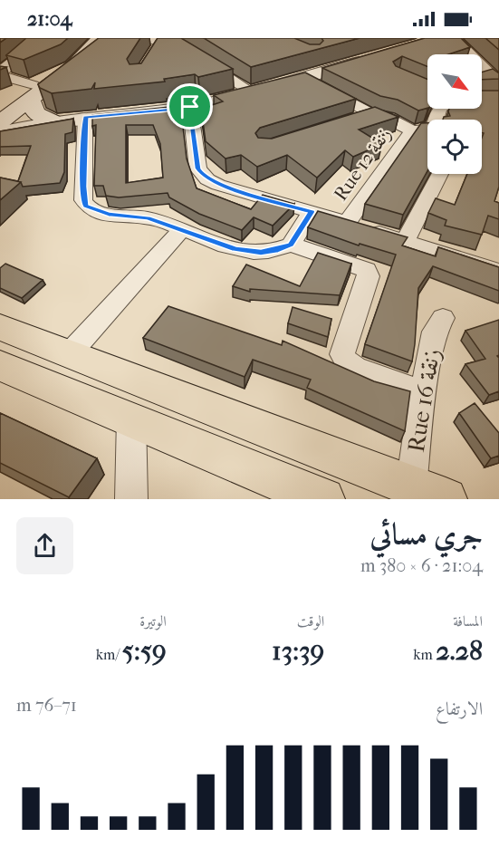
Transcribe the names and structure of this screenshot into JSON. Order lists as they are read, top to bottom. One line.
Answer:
{"streets":{"street":["Rue 12 زنقة","Rue 16 زنقة"]},"north":"bottom right","page":{"status":"21:04","heading":["جري مسائي","21:04 · 6 × 380 m"],"stats":[["المسافة","2.28 km"],["الوقت","13:39"],["الوتيرة","5:59 /km"]],"chart":["الارتفاع","71–76 m"]}}
